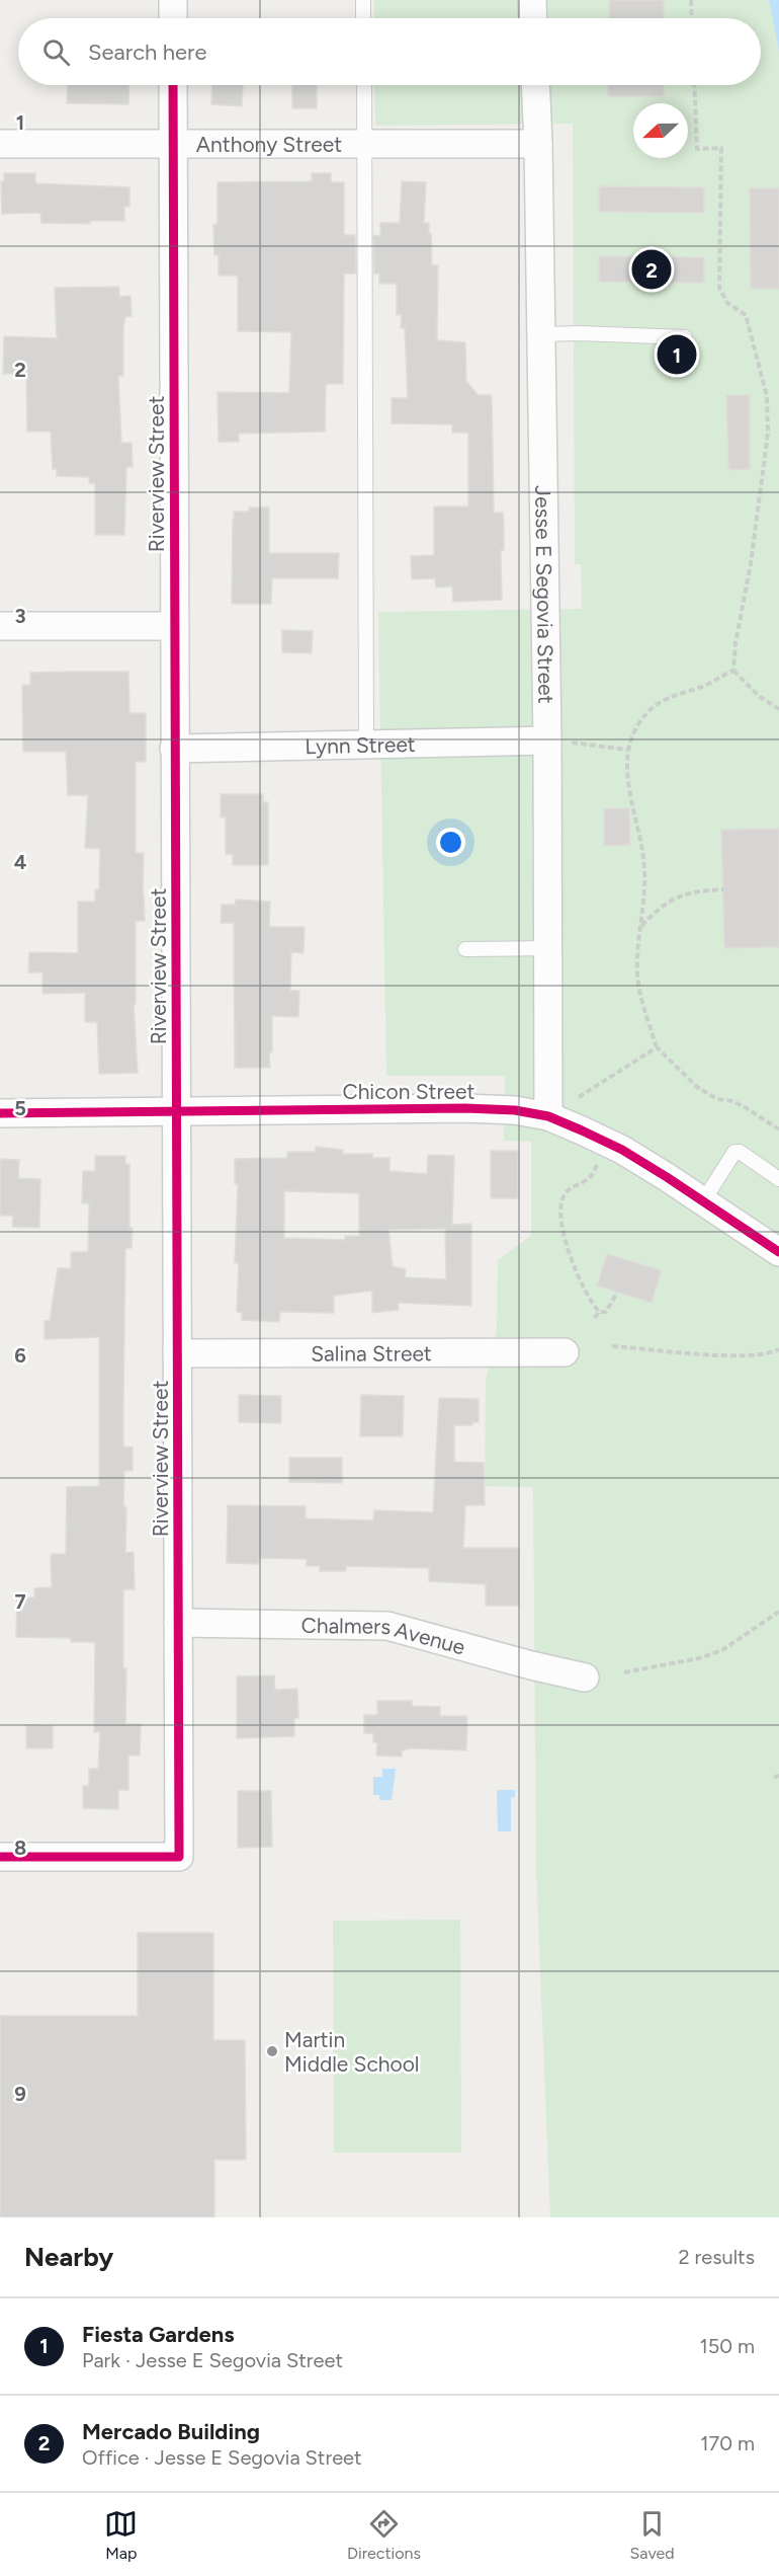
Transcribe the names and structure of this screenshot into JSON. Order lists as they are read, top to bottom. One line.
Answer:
{"streets":{"street":["Anthony Street","Riverview Street","Jesse E Segovia Street","Lynn Street","Chicon Street","Salina Street","Chalmers Avenue"]},"crossings":[["Anthony Street","Riverview Street"],["Anthony Street","Jesse E Segovia Street"],["Riverview Street","Lynn Street"],["Riverview Street","Chicon Street"],["Riverview Street","Salina Street"],["Riverview Street","Chalmers Avenue"],["Jesse E Segovia Street","Lynn Street"],["Jesse E Segovia Street","Chicon Street"]],"places":["Martin Middle School"],"north":"left","page":{"search":"Search here","pins":["2","1"],"heading":["Nearby","2 results"],"list":[{"mark":"1","name":"Fiesta Gardens","note":"Park · Jesse E Segovia Street","value":"150 m"},{"mark":"2","name":"Mercado Building","note":"Office · Jesse E Segovia Street","value":"170 m"}],"nav":["Map","Directions","Saved"]},"grid":{"rows":["1","2","3","4","5","6","7","8","9"]}}
